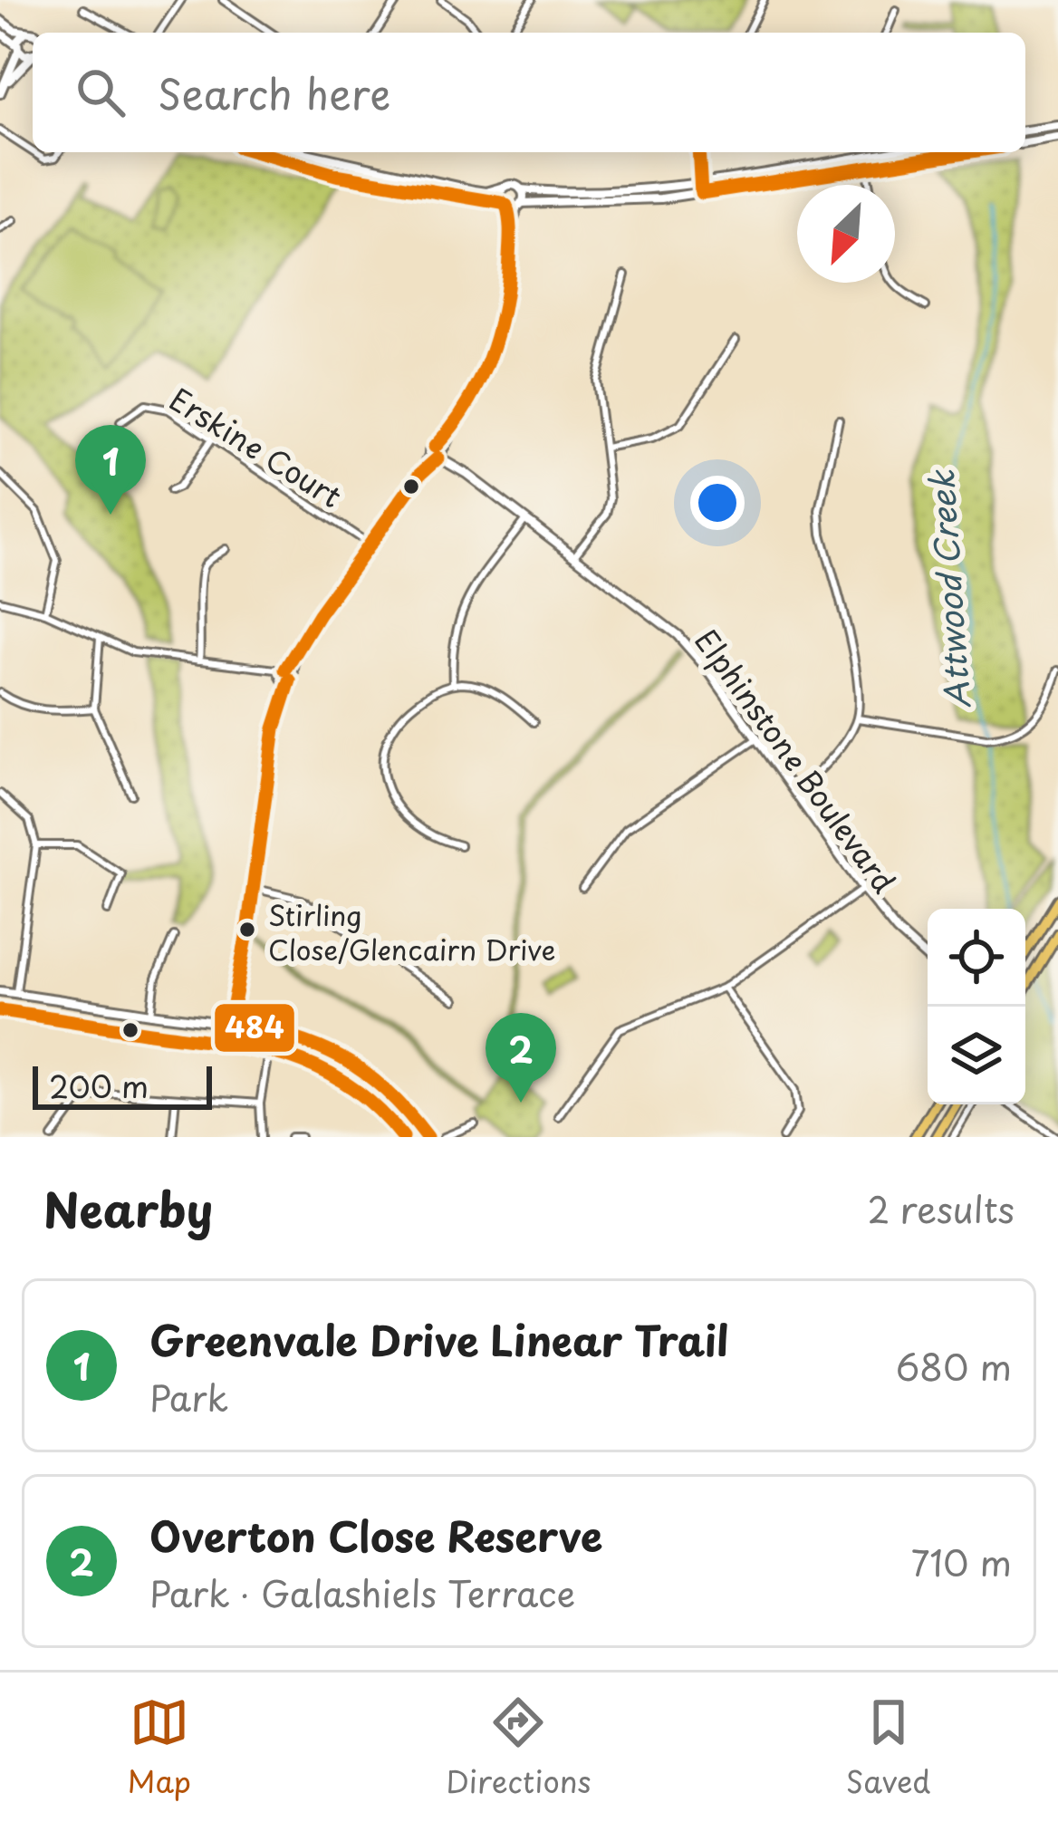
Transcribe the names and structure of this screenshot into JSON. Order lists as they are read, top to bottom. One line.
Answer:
{"streets":{"street":["Erskine Court","Elphinstone Boulevard"]},"water":["Attwood Creek"],"places":["Stirling Close/Glencairn Drive"],"lines":["transit line 484"],"scale_bar":"200 m","north":"bottom left","page":{"search":"Search here","pins":["1","2"],"scale":"200 m","heading":["Nearby","2 results"],"list":[{"mark":"1","name":"Greenvale Drive Linear Trail","note":"Park","value":"680 m"},{"mark":"2","name":"Overton Close Reserve","note":"Park · Galashiels Terrace","value":"710 m"}],"nav":["Map","Directions","Saved"]}}
